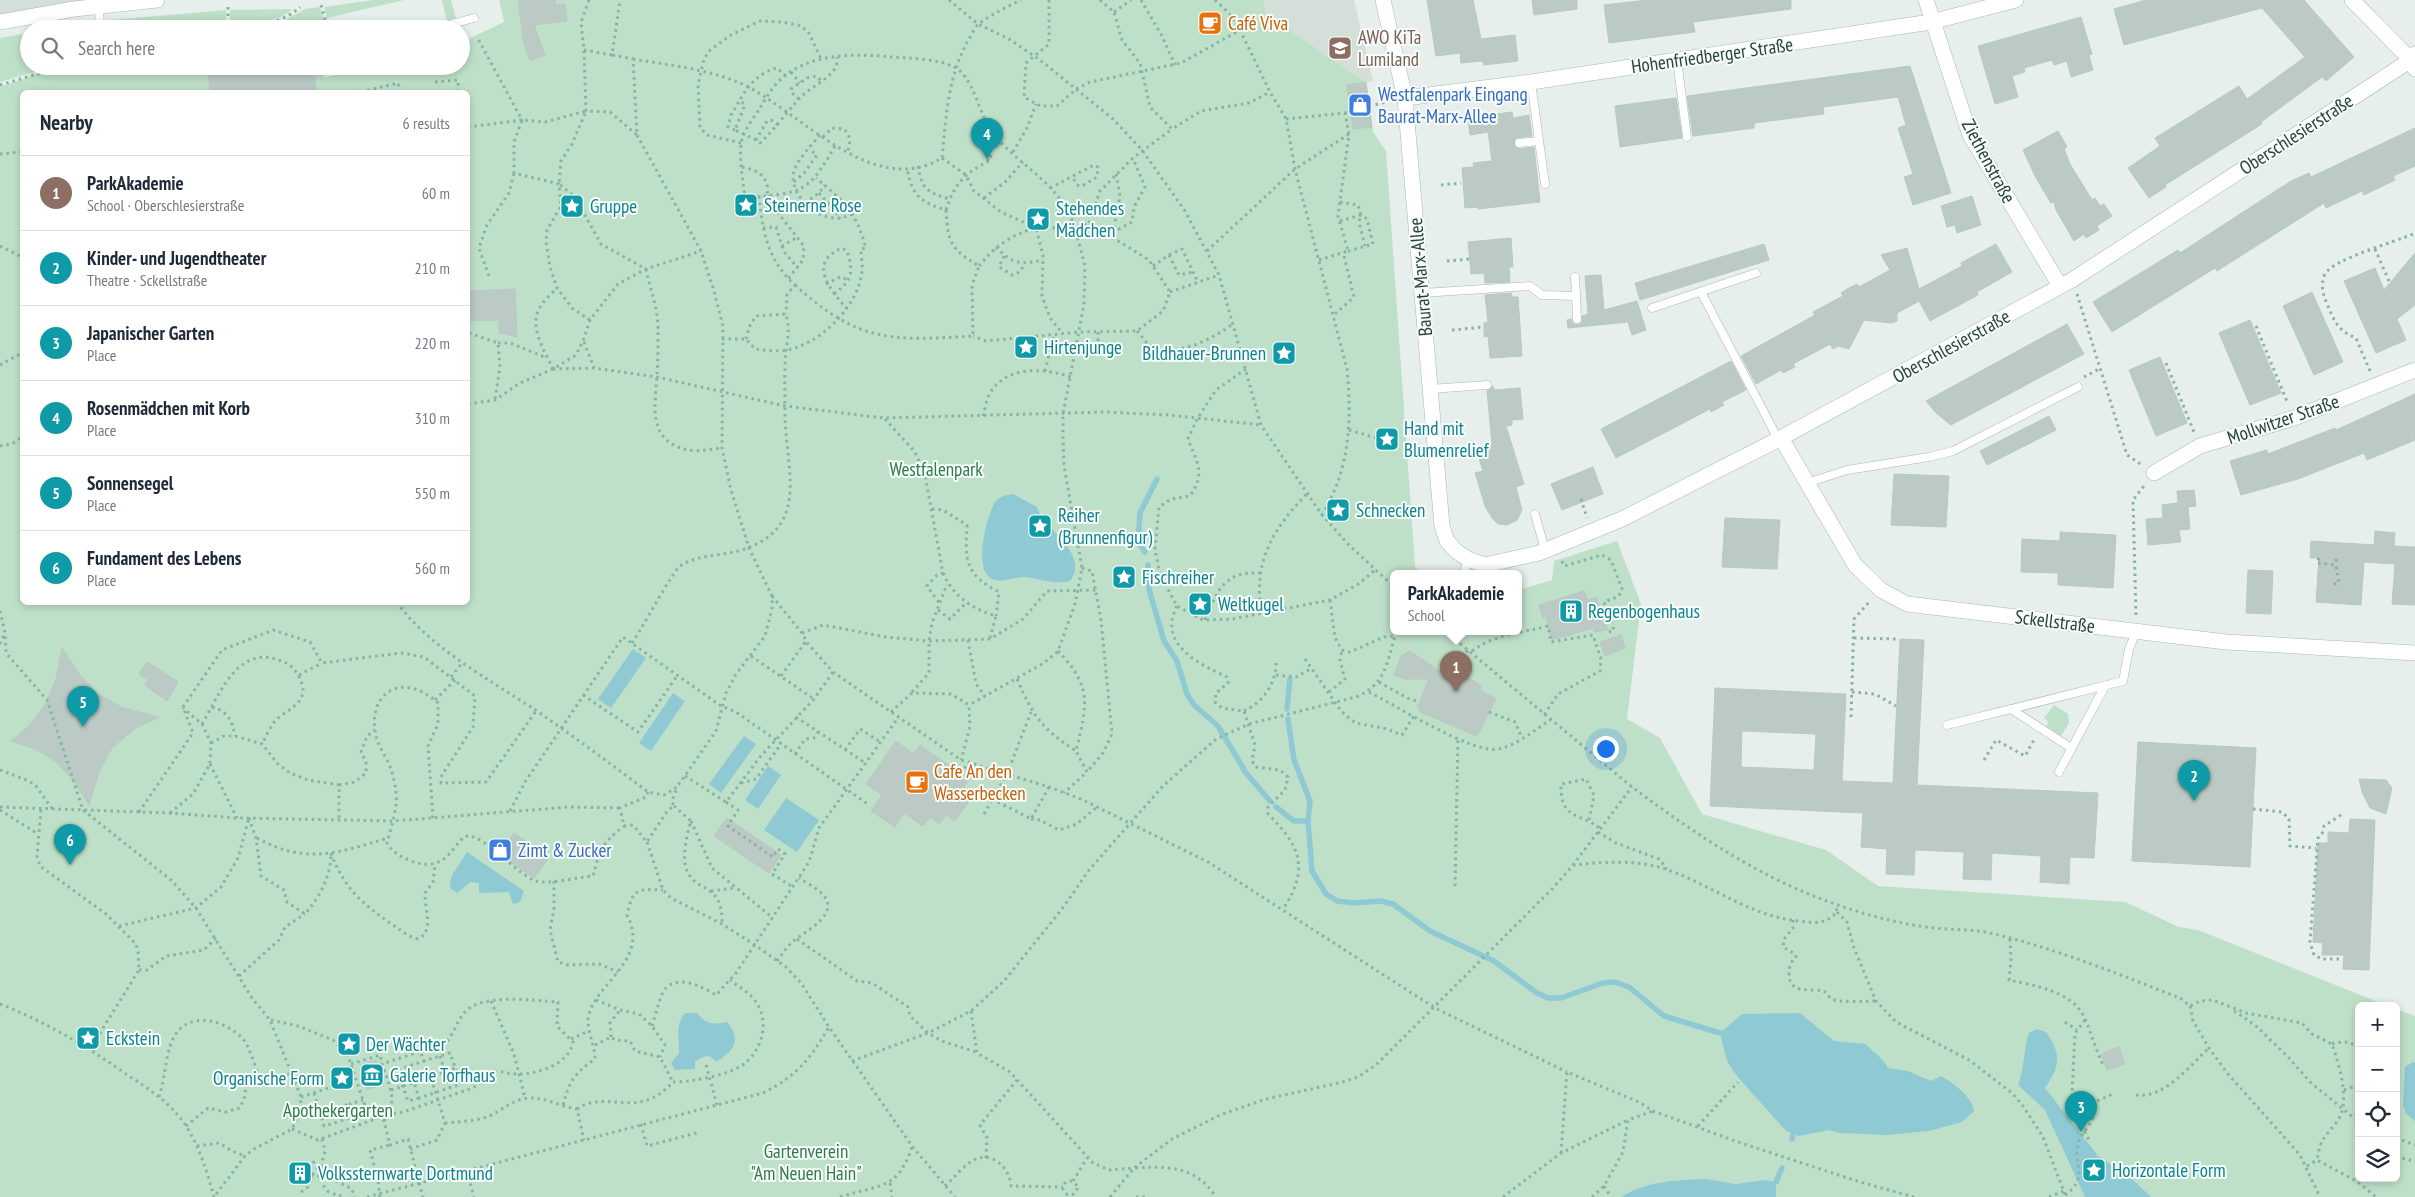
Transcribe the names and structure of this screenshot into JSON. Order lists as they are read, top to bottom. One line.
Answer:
{"streets":{"street":["Hohenfriedberger Straße","Oberschlesierstraße","Ziethenstraße","Baurat-Marx-Allee","Mollwitzer Straße","Sckellstraße"]},"crossings":[["Hohenfriedberger Straße","Ziethenstraße"],["Hohenfriedberger Straße","Baurat-Marx-Allee"],["Oberschlesierstraße","Ziethenstraße"],["Oberschlesierstraße","Baurat-Marx-Allee"],["Oberschlesierstraße","Sckellstraße"]],"parks":["Westfalenpark","Apothekergarten","Gartenverein \"Am Neuen Hain\""],"places":{"cafe":["Café Viva","Cafe An den Wasserbecken"],"school or university":["AWO KiTa Lumiland"],"shop":["Westfalenpark Eingang Baurat-Marx-Allee","Zimt & Zucker"],"place":["Steinerne Rose","Gruppe","Stehendes Mädchen","Hirtenjunge","Bildhauer-Brunnen","Hand mit Blumenrelief","Schnecken","Reiher (Brunnenfigur)","Fischreiher","Weltkugel","Eckstein","Der Wächter","Organische Form","Horizontale Form"],"building":["Regenbogenhaus","Volkssternwarte Dortmund"],"museum":["Galerie Torfhaus"]},"page":{"search":"Search here","heading":["Nearby","6 results"],"pins":["4","1","5","2","6","3"],"list":[{"mark":"1","name":"ParkAkademie","note":"School · Oberschlesierstraße","value":"60 m"},{"mark":"2","name":"Kinder- und Jugendtheater","note":"Theatre · Sckellstraße","value":"210 m"},{"mark":"3","name":"Japanischer Garten","note":"Place","value":"220 m"},{"mark":"4","name":"Rosenmädchen mit Korb","note":"Place","value":"310 m"},{"mark":"5","name":"Sonnensegel","note":"Place","value":"550 m"},{"mark":"6","name":"Fundament des Lebens","note":"Place","value":"560 m"}],"popup":["ParkAkademie","School"],"map_buttons":["+","−"]}}
